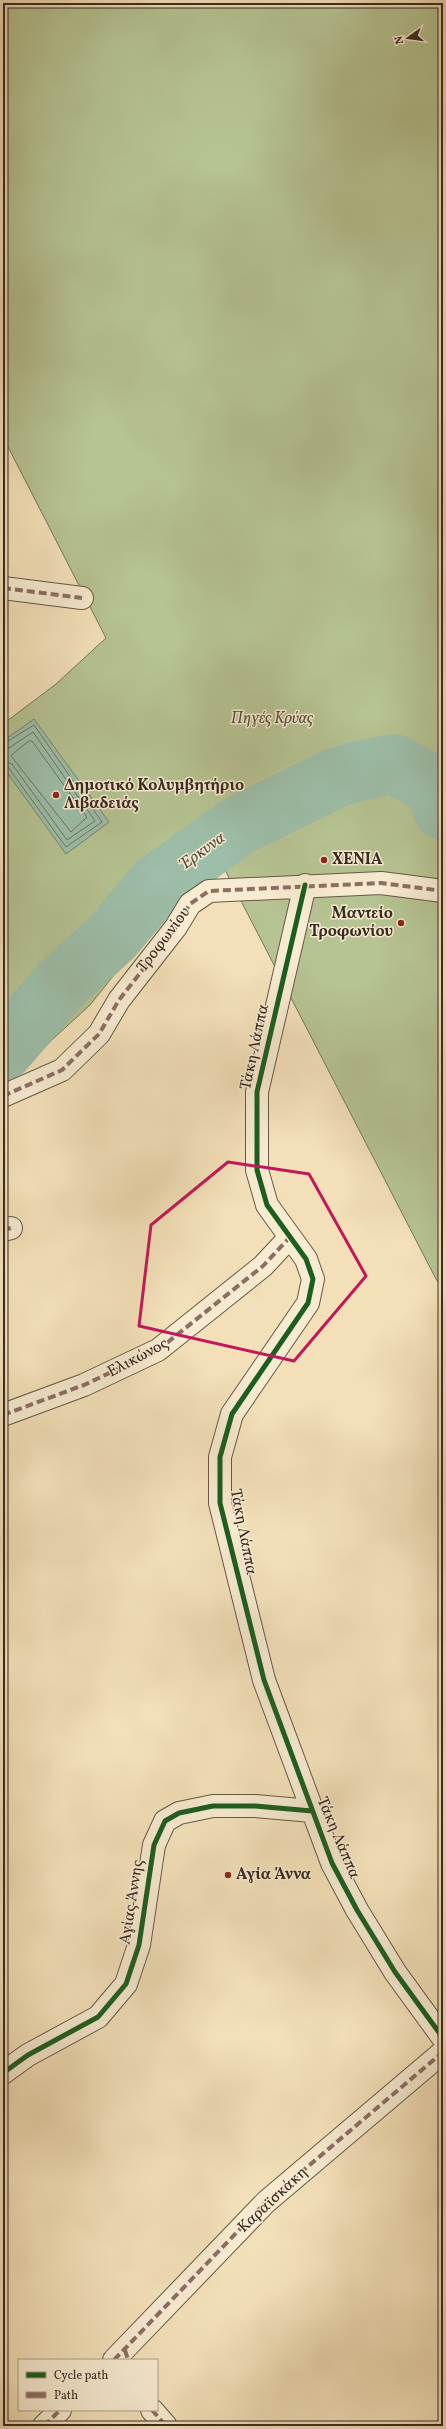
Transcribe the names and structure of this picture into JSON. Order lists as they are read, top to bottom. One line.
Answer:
{"streets":{"street":["Τροφωνίου","Τάκη Λάππα","Ελικώνος","Αγίας Άννης","Καραϊσκάκη"]},"crossings":[["Τροφωνίου","Τάκη Λάππα"],["Τάκη Λάππα","Ελικώνος"],["Τάκη Λάππα","Αγίας Άννης"]],"water":["Έρκυνα"],"parks":["Πηγές Κρύας"],"places":["Δημοτικό Κολυμβητήριο Λιβαδειάς","XENIA","Μαντείο Τροφωνίου","Αγία Άννα"],"legend":["Cycle path","Path"],"north":"left"}
